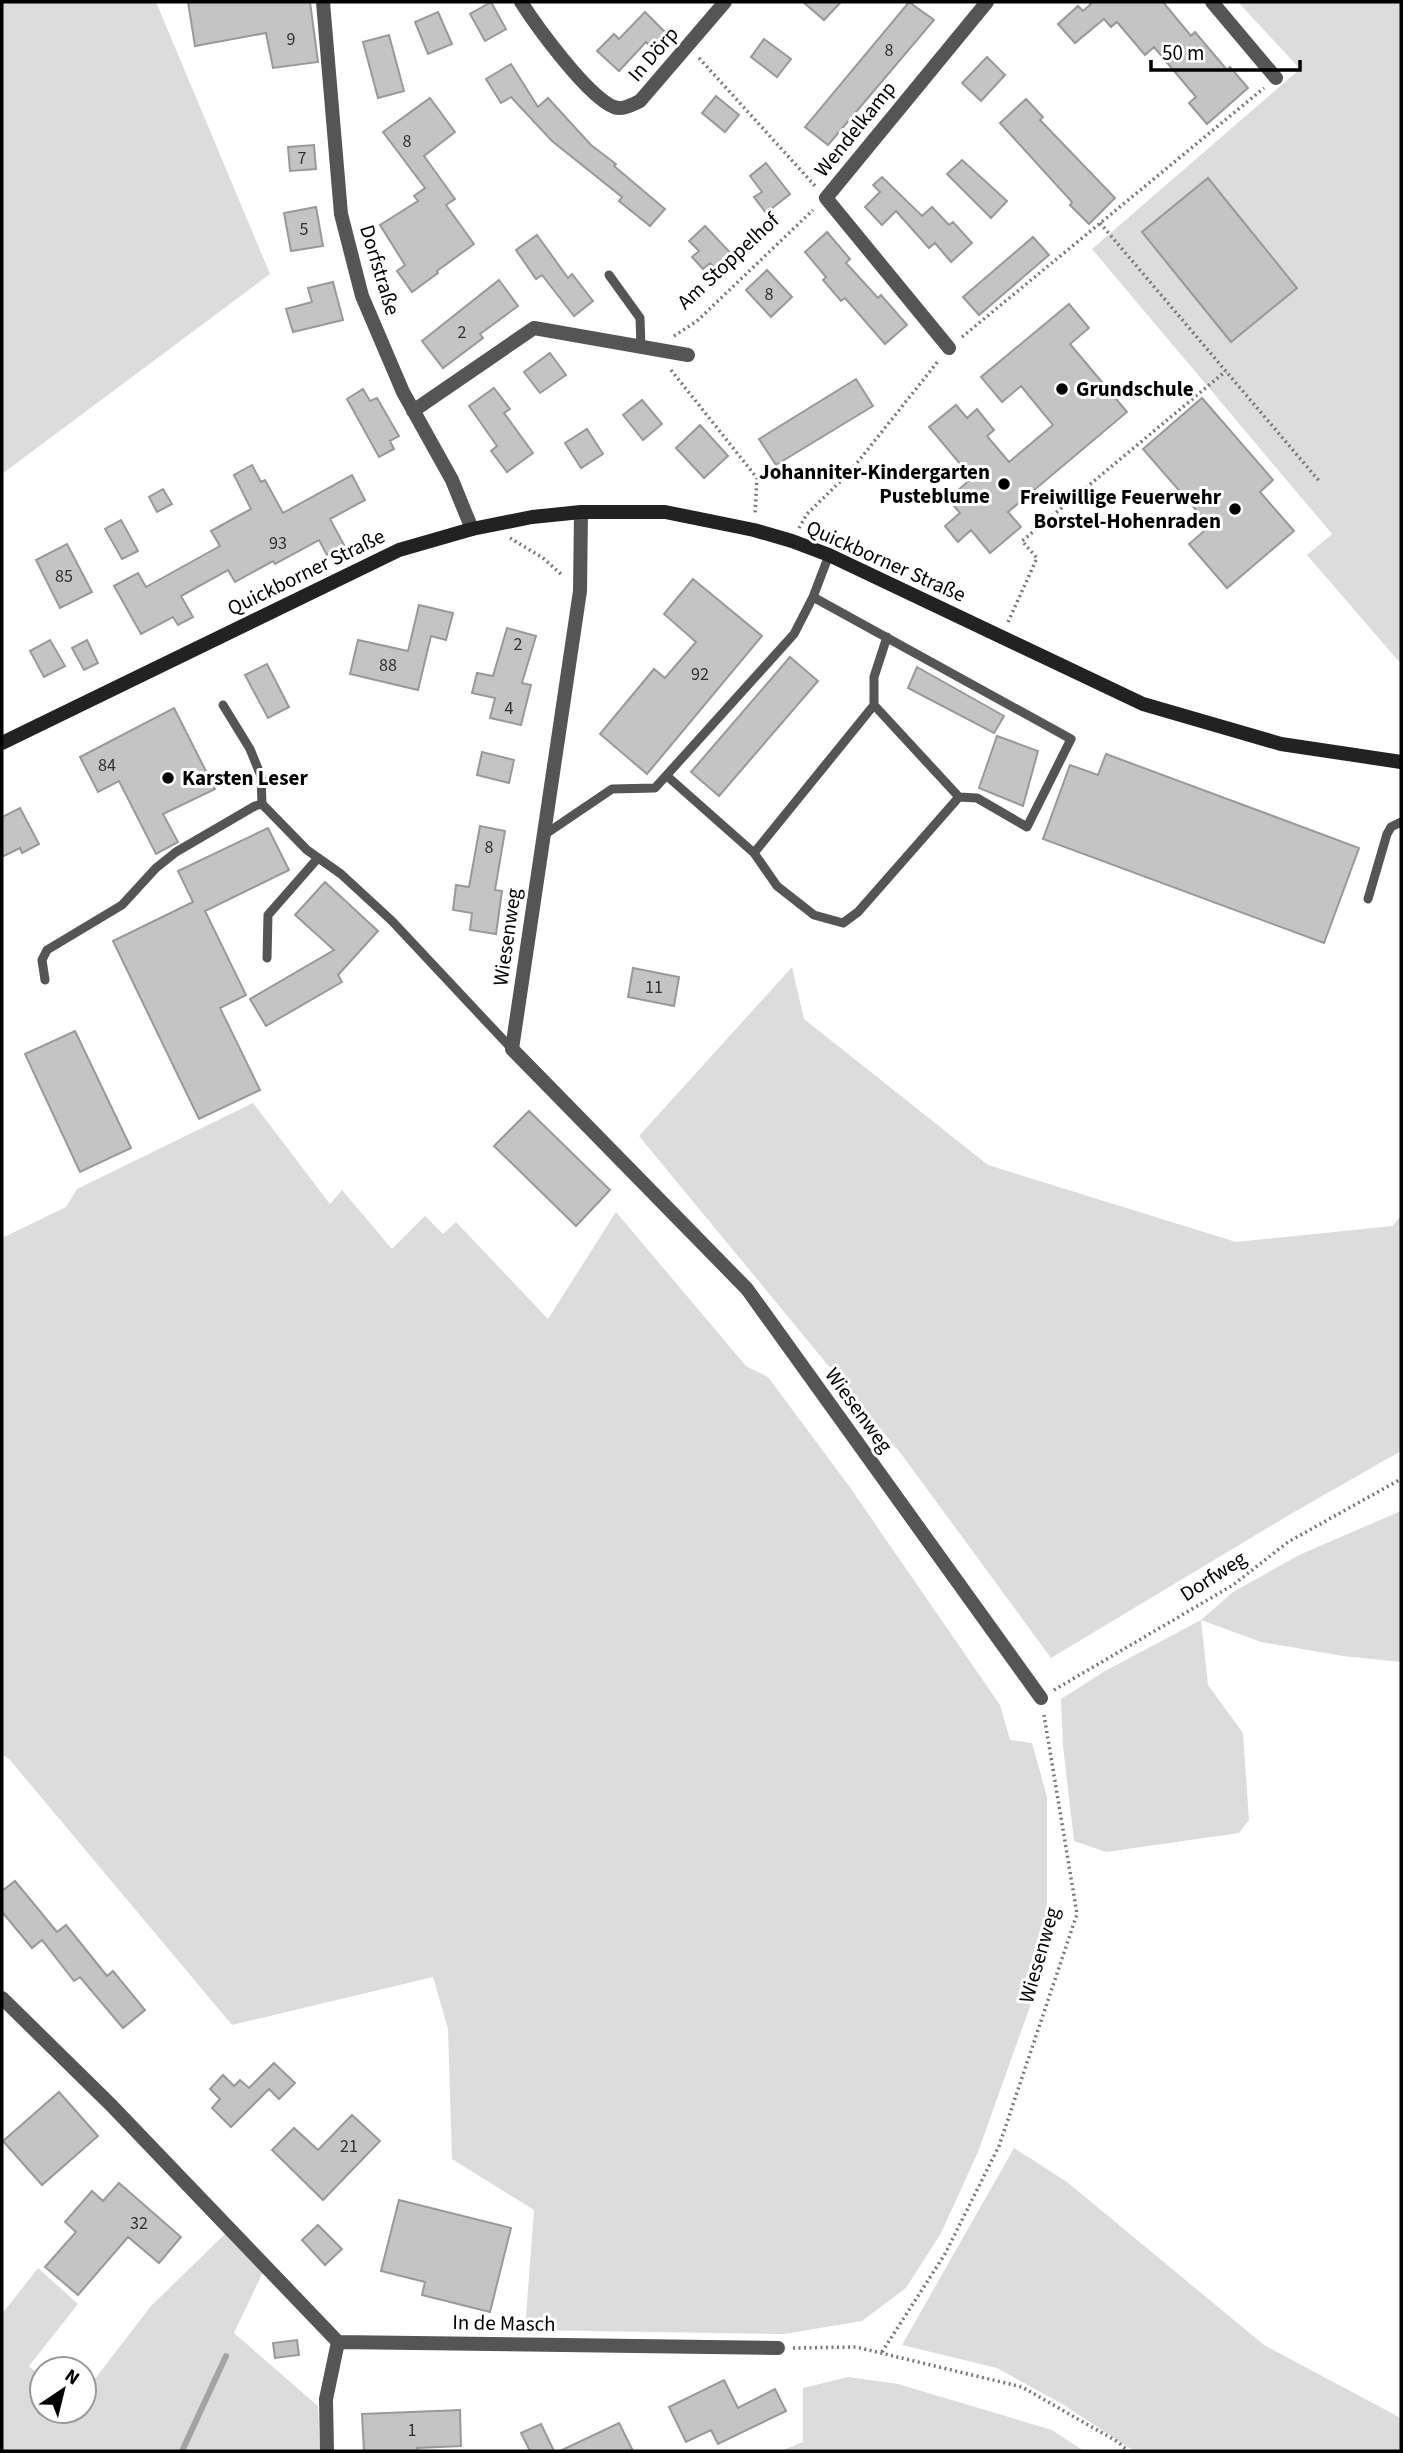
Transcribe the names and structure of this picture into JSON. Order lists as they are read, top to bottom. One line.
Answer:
{"streets":{"main road":["Quickborner Straße"],"street":["In Dörp","Wendelkamp","Dorfstraße","Wiesenweg","In de Masch"],"path":["Am Stoppelhof","Dorfweg"]},"crossings":[["Wendelkamp","Am Stoppelhof"],["Dorfstraße","Quickborner Straße"],["Quickborner Straße","Wiesenweg"],["Wiesenweg","Dorfweg"]],"places":["Grundschule","Johanniter-Kindergarten Pusteblume","Freiwillige Feuerwehr Borstel-Hohenraden","Karsten Leser"],"house_numbers":["9","8","8","7","5","8","2","93","85","2","88","92","4","84","8","11","21","32","1"],"scale_bar":"50 m","north":"top right"}
